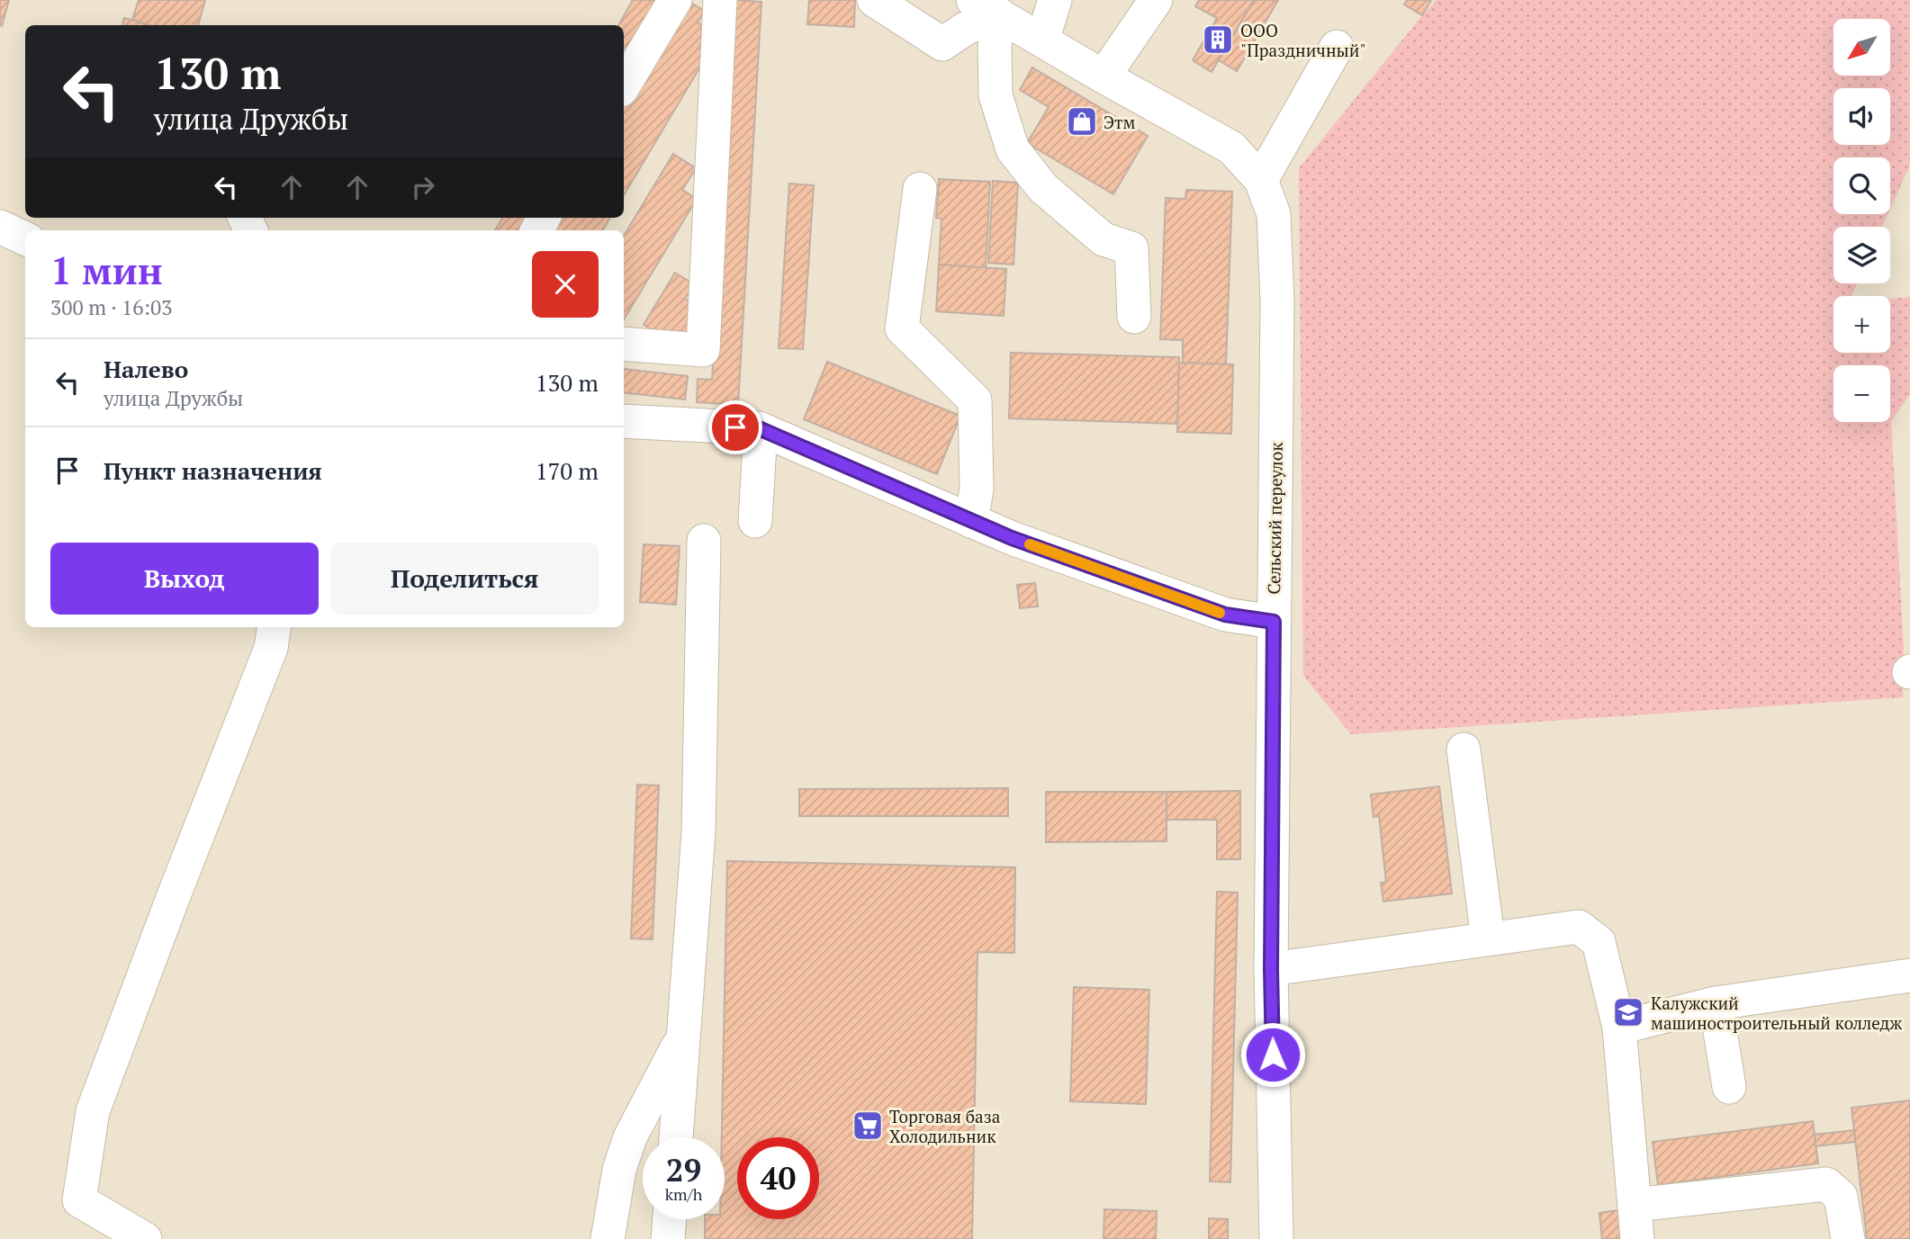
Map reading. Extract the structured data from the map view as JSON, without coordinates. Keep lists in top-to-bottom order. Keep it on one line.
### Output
{"streets":{"street":["Сельский переулок"]},"places":{"building":["ООО \"Праздничный\""],"shop":["Этм"],"school or university":["Калужский машиностроительный колледж"],"supermarket":["Торговая база Холодильник"]},"north":"bottom left","page":{"map_buttons":["+","−"],"turn":["130 m","улица Дружбы"],"heading":["1 мин","300 m · 16:03"],"list":[{"name":"Налево","note":"улица Дружбы","value":"130 m"},{"name":"Пункт назначения","value":"170 m"}],"buttons":["Выход","Поделиться"],"speed":"29 km/h","limit":"40"}}
